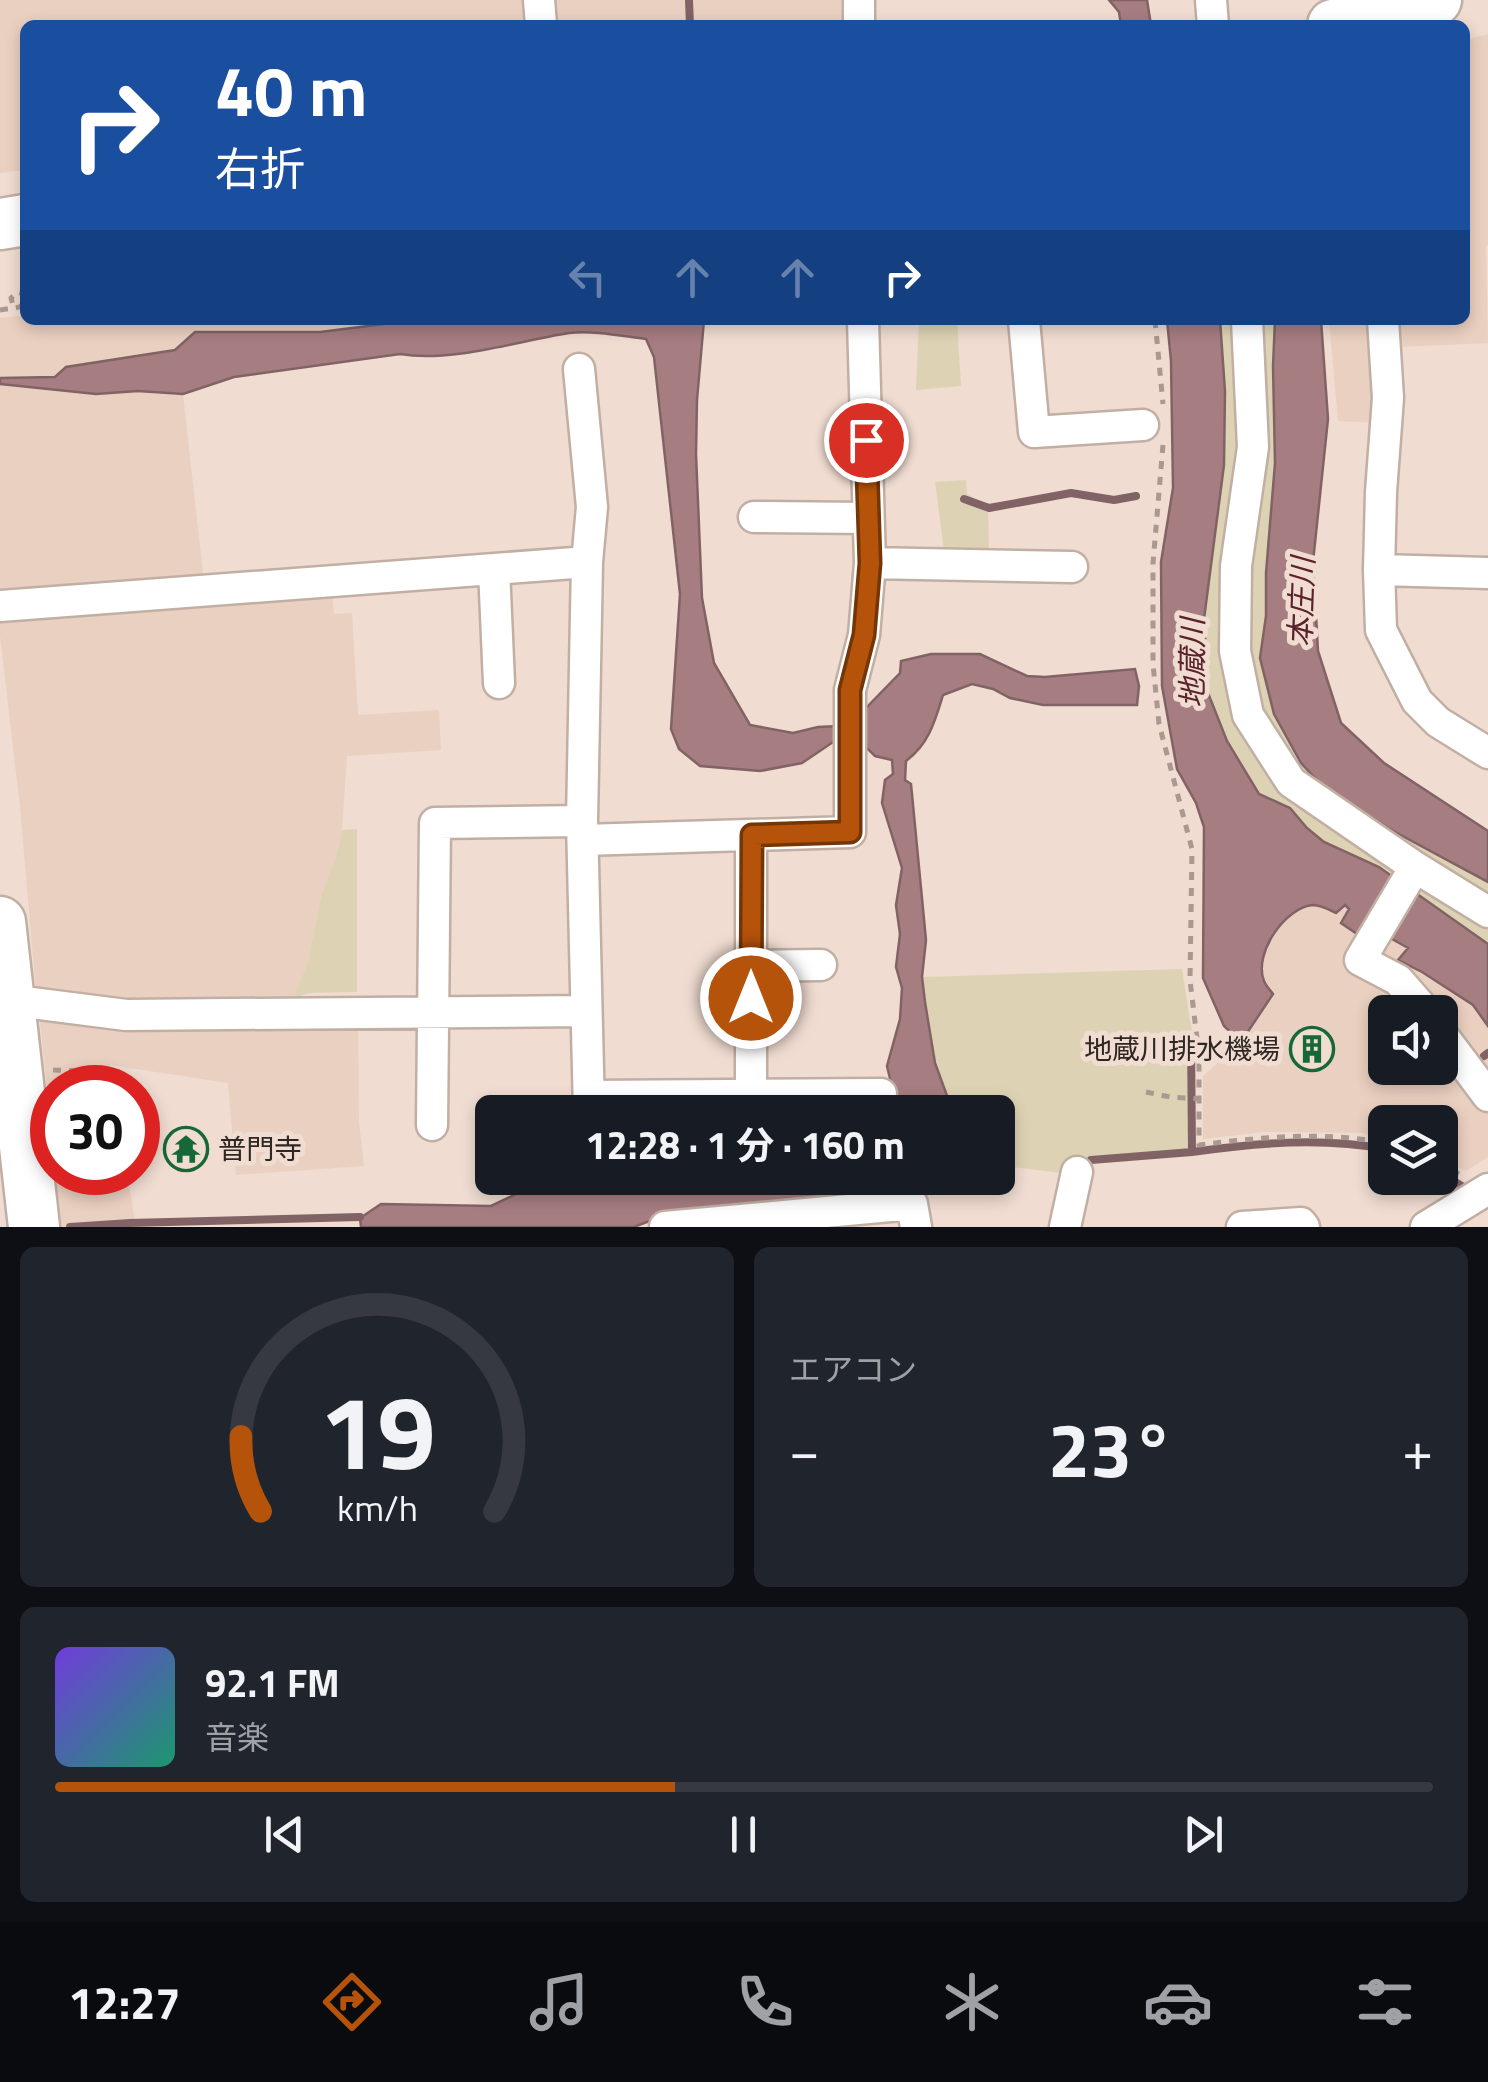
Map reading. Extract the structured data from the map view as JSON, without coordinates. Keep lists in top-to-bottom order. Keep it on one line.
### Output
{"water":["本庄川","地蔵川"],"places":{"building":["地蔵川排水機場"],"temple":["普門寺"]},"page":{"turn":["40 m","右折"],"limit":"30","trip":"12:28 · 1 分 · 160 m","tile":"エアコン","heat":["−","23°","+"],"song":["92.1 FM","音楽"],"tabs":"12:27","gauge":["19","km/h"]}}
